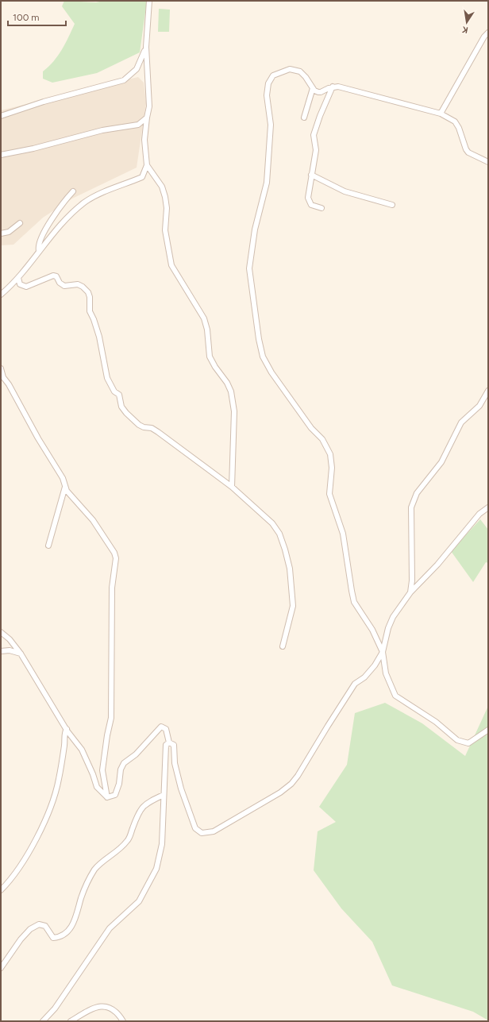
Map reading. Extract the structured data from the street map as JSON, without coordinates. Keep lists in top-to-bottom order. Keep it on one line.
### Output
{"scale_bar":"100 m","north":"bottom"}
